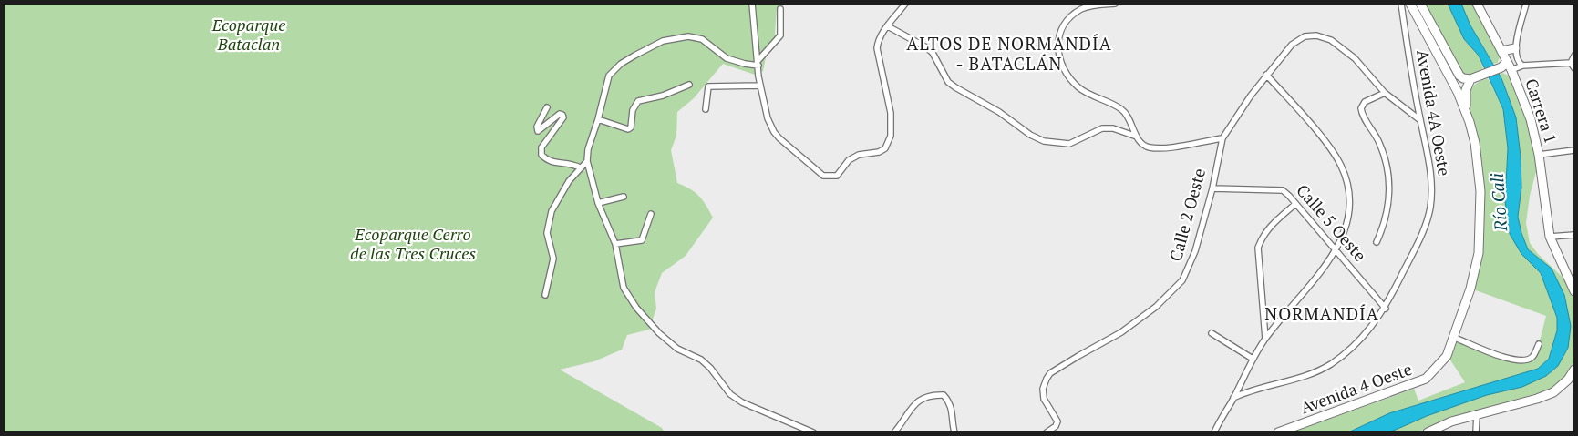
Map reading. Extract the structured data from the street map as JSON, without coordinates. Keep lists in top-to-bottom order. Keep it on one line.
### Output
{"streets":{"main road":["Carrera 1","Avenida 4 Oeste"],"street":["Avenida 4A Oeste","Calle 2 Oeste","Calle 5 Oeste"]},"crossings":[["Avenida 4A Oeste","Calle 2 Oeste"],["Avenida 4A Oeste","Calle 5 Oeste"],["Calle 2 Oeste","Calle 5 Oeste"]],"districts":["ALTOS DE NORMANDÍA - BATACLÁN","NORMANDÍA"],"water":["Río Cali"],"parks":["Ecoparque Bataclan","Ecoparque Cerro de las Tres Cruces"]}
